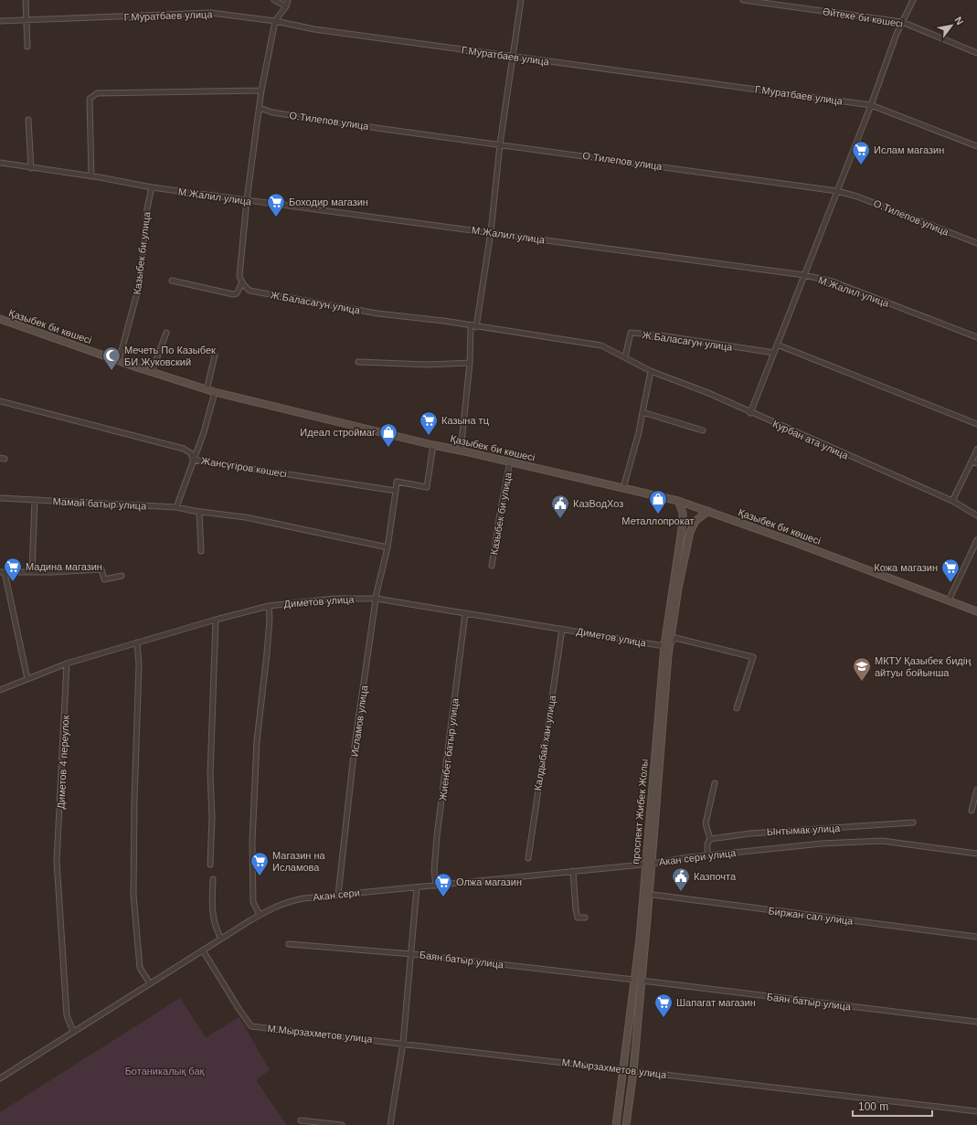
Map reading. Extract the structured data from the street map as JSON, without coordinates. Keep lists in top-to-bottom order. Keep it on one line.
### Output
{"streets":{"main road":["Қазыбек би көшесі","проспект Жибек Жолы"],"street":["Г.Муратбаев улица","Әйтеке би көшесі","О.Тилепов улица","М.Жалил улица","Казыбек би улица","Ж.Баласагун улица","Курбан ата улица","Жансүгіров көшесі","Мамай батыр улица","Диметов улица","Исламов улица","Калдыбай хан улица","Жиенбет батыр улица","Диметов 4 переулок","Ынтымак улица","Акан сери улица","Акан сери","Биржан сал улица","Баян батыр улица","М.Мырзахметов улица"]},"crossings":[["М.Жалил улица","Казыбек би улица"],["Казыбек би улица","Қазыбек би көшесі"],["Ж.Баласагун улица","Курбан ата улица"],["Қазыбек би көшесі","проспект Жибек Жолы"],["Жансүгіров көшесі","Исламов улица"],["Мамай батыр улица","Исламов улица"],["Диметов улица","Исламов улица"],["Диметов улица","Калдыбай хан улица"],["Диметов улица","Жиенбет батыр улица"],["Диметов улица","Диметов 4 переулок"],["Диметов улица","проспект Жибек Жолы"],["Исламов улица","Акан сери"],["Жиенбет батыр улица","Акан сери улица"],["Диметов 4 переулок","Акан сери"],["проспект Жибек Жолы","Акан сери улица"],["проспект Жибек Жолы","Биржан сал улица"],["проспект Жибек Жолы","Баян батыр улица"],["проспект Жибек Жолы","М.Мырзахметов улица"],["Акан сери улица","Акан сери"],["Акан сери","М.Мырзахметов улица"]],"parks":["Ботаникалық бақ"],"places":{"supermarket":["Ислам магазин","Боходир магазин","Казына тц","Мадина магазин","Кожа магазин","Магазин на Исламова","Олжа магазин","Шапагат магазин"],"mosque":["Мечеть По Казыбек БИ Жуковский"],"shop":["Идеал строймаг","Металлопрокат"],"public building":["КазВодХоз","Казпочта"],"school or university":["МКТУ Қазыбек бидің айтуы бойынша"]},"scale_bar":"100 m","north":"top right"}
